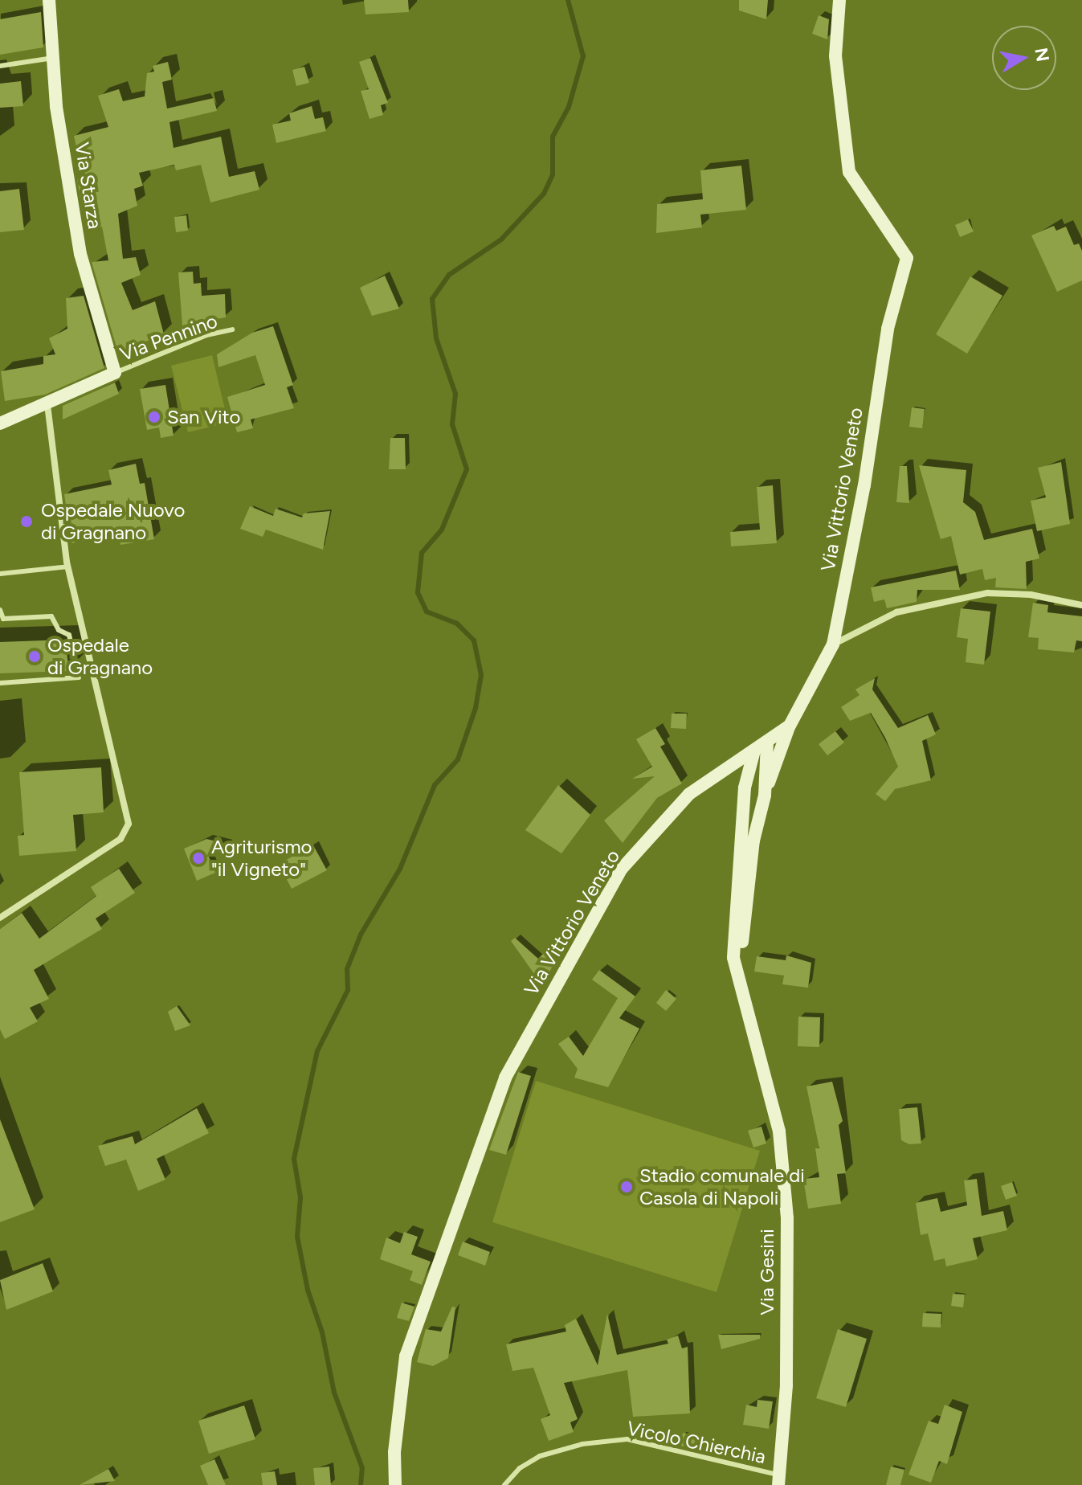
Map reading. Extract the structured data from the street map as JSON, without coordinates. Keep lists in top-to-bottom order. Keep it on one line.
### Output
{"streets":{"street":["Via Starza","Via Vittorio Veneto","Via Gesini"],"lane":["Via Pennino","Vicolo Chierchia"]},"crossings":[["Via Starza","Via Pennino"],["Via Vittorio Veneto","Via Gesini"],["Via Gesini","Vicolo Chierchia"]],"places":["San Vito","Ospedale Nuovo di Gragnano","Ospedale di Gragnano","Agriturismo \"il Vigneto\"","Stadio comunale di Casola di Napoli"],"north":"right"}
